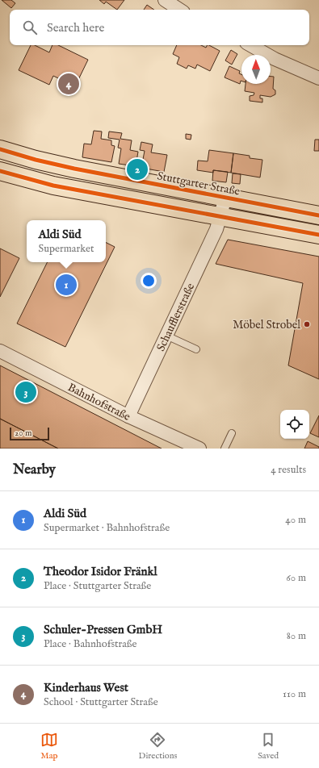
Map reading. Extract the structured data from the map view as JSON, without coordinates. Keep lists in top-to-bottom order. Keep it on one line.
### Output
{"streets":{"main road":["Stuttgarter Straße"],"street":["Schaufflerstraße","Bahnhofstraße"]},"crossings":[["Stuttgarter Straße","Schaufflerstraße"],["Schaufflerstraße","Bahnhofstraße"]],"places":["Möbel Strobel"],"scale_bar":"20 m","north":"top","page":{"search":"Search here","pins":["4","2","1","3"],"popup":["Aldi Süd","Supermarket"],"scale":"20 m","heading":["Nearby","4 results"],"list":[{"mark":"1","name":"Aldi Süd","note":"Supermarket · Bahnhofstraße","value":"40 m"},{"mark":"2","name":"Theodor Isidor Fränkl","note":"Place · Stuttgarter Straße","value":"60 m"},{"mark":"3","name":"Schuler-Pressen GmbH","note":"Place · Bahnhofstraße","value":"80 m"},{"mark":"4","name":"Kinderhaus West","note":"School · Stuttgarter Straße","value":"110 m"}],"nav":["Map","Directions","Saved"]}}
